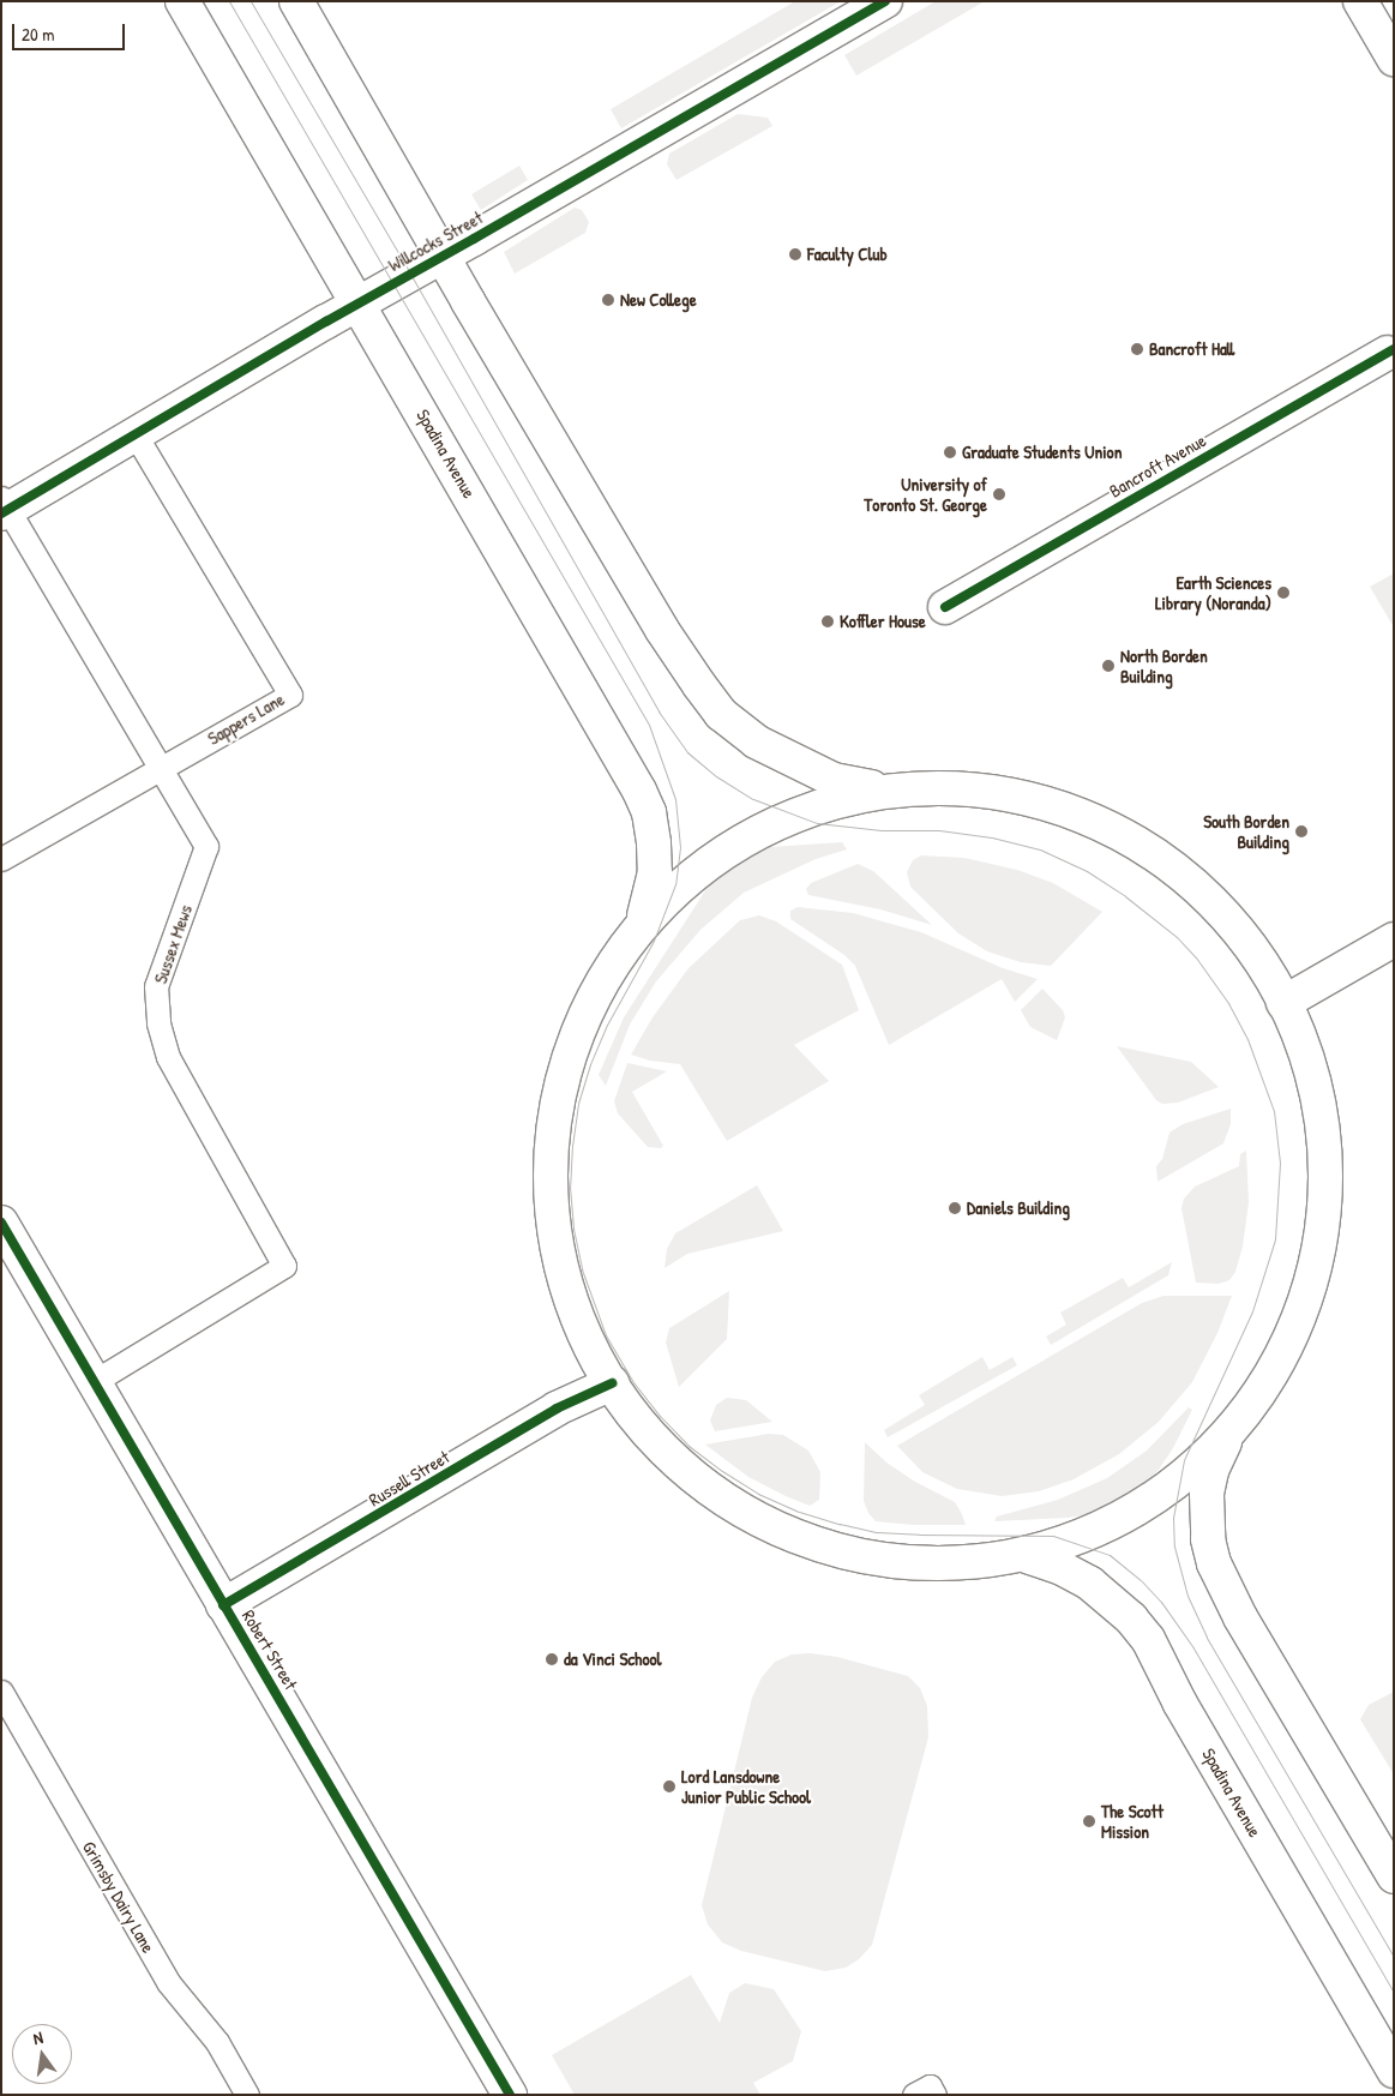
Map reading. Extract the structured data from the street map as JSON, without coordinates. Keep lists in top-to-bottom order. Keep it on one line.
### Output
{"streets":{"main road":["Willcocks Street","Spadina Avenue","Bancroft Avenue","Russell Street","Robert Street"],"lane":["Sappers Lane","Sussex Mews","Grimsby Dairy Lane"]},"crossings":[["Willcocks Street","Spadina Avenue"],["Willcocks Street","Sappers Lane"],["Willcocks Street","Sussex Mews"],["Sappers Lane","Sussex Mews"],["Sussex Mews","Robert Street"],["Russell Street","Robert Street"]],"places":["Faculty Club","New College","Bancroft Hall","Graduate Students Union","University of Toronto St. George","Earth Sciences Library (Noranda)","Koffler House","North Borden Building","South Borden Building","Daniels Building","da Vinci School","Lord Lansdowne Junior Public School","The Scott Mission"],"scale_bar":"20 m","north":"top"}
